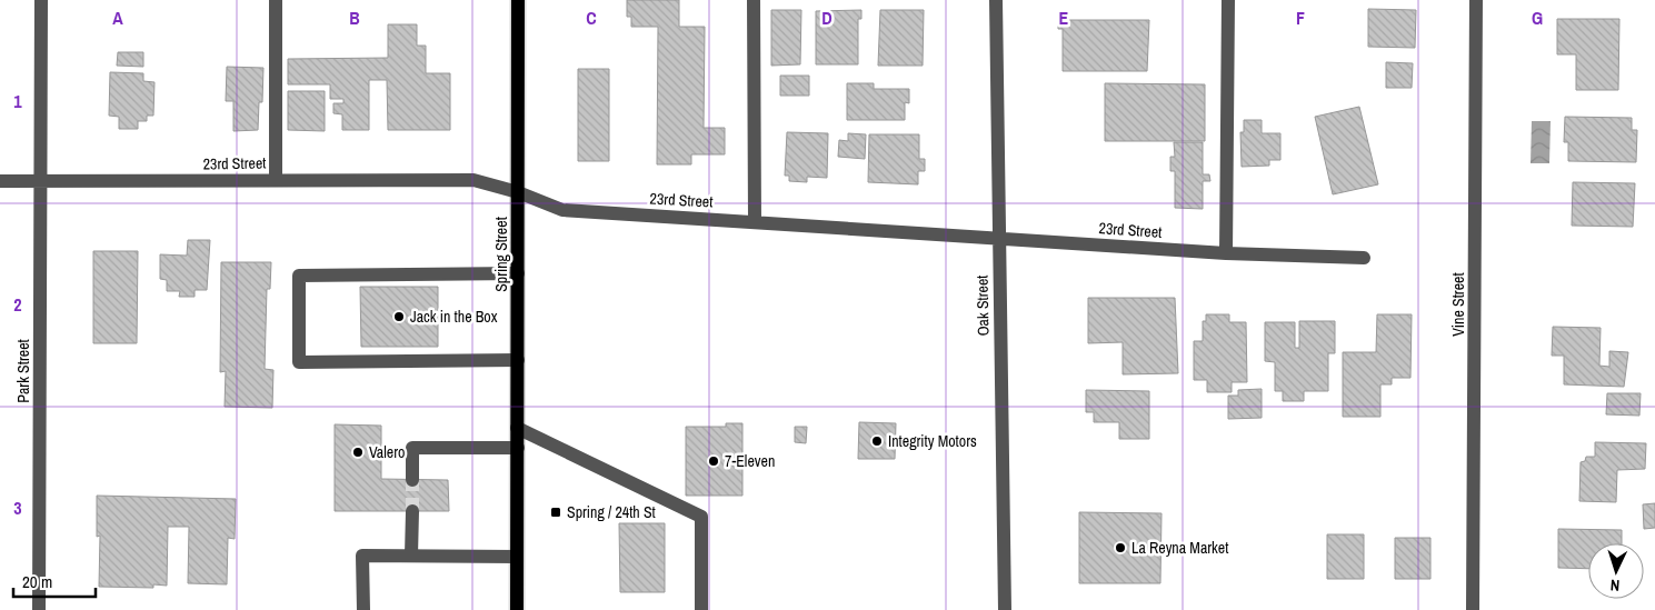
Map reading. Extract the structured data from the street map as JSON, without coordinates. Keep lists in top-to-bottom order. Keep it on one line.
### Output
{"streets":{"main road":["Spring Street"],"street":["23rd Street","Vine Street","Oak Street","Park Street"]},"crossings":[["23rd Street","Spring Street"],["23rd Street","Oak Street"],["23rd Street","Park Street"]],"places":{"other":["Jack in the Box","Integrity Motors","Valero","7-Eleven","La Reyna Market"],"transit":["Spring / 24th St"]},"scale_bar":"20 m","north":"bottom","grid":{"columns":["A","B","C","D","E","F","G"],"rows":["1","2","3"]}}
